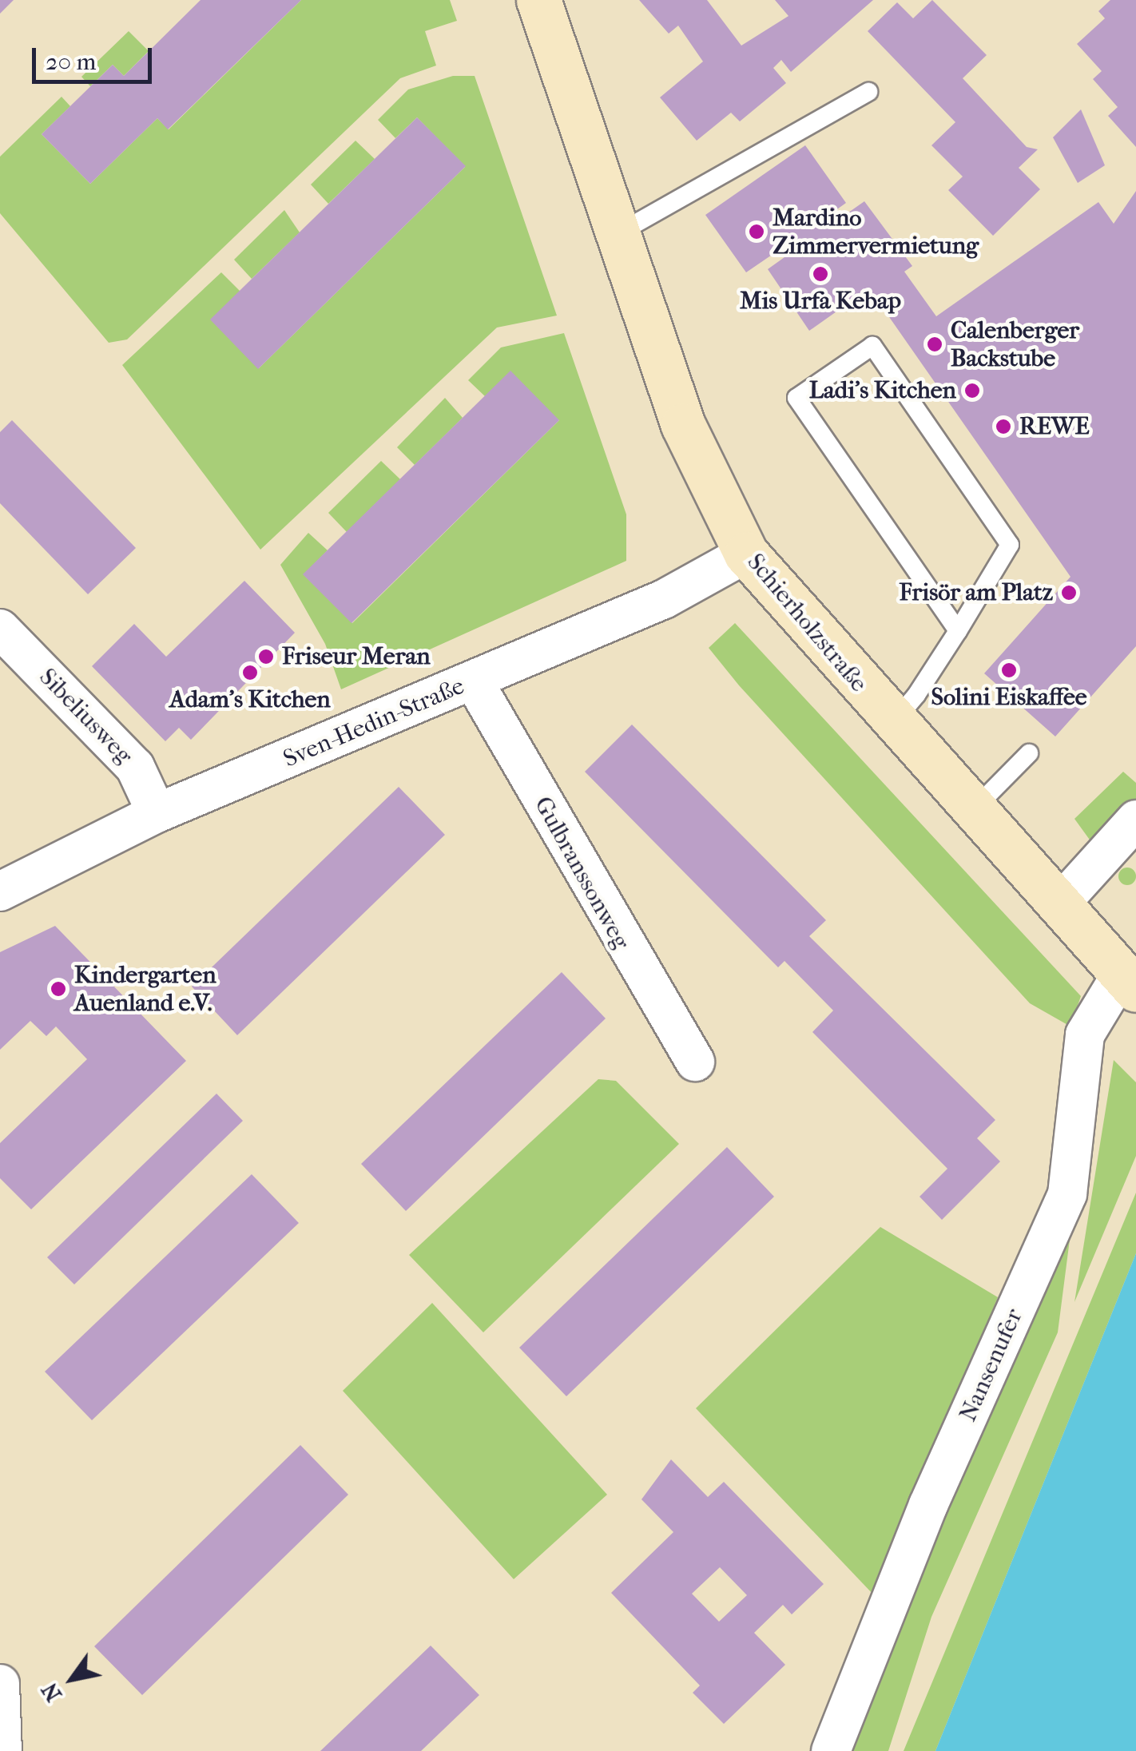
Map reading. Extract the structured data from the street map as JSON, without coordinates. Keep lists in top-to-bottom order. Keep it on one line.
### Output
{"streets":{"street":["Schierholzstraße","Sibeliusweg","Sven-Hedin-Straße","Gulbranssonweg","Nansenufer"]},"crossings":[["Schierholzstraße","Sven-Hedin-Straße"],["Schierholzstraße","Nansenufer"],["Sibeliusweg","Sven-Hedin-Straße"],["Sven-Hedin-Straße","Gulbranssonweg"]],"places":["Mardino Zimmervermietung","Mis Urfa Kebap","Calenberger Backstube","Ladi's Kitchen","REWE","Frisör am Platz","Friseur Meran","Solini Eiskaffee","Adam's Kitchen","Kindergarten Auenland e.V."],"scale_bar":"20 m","north":"bottom left"}
